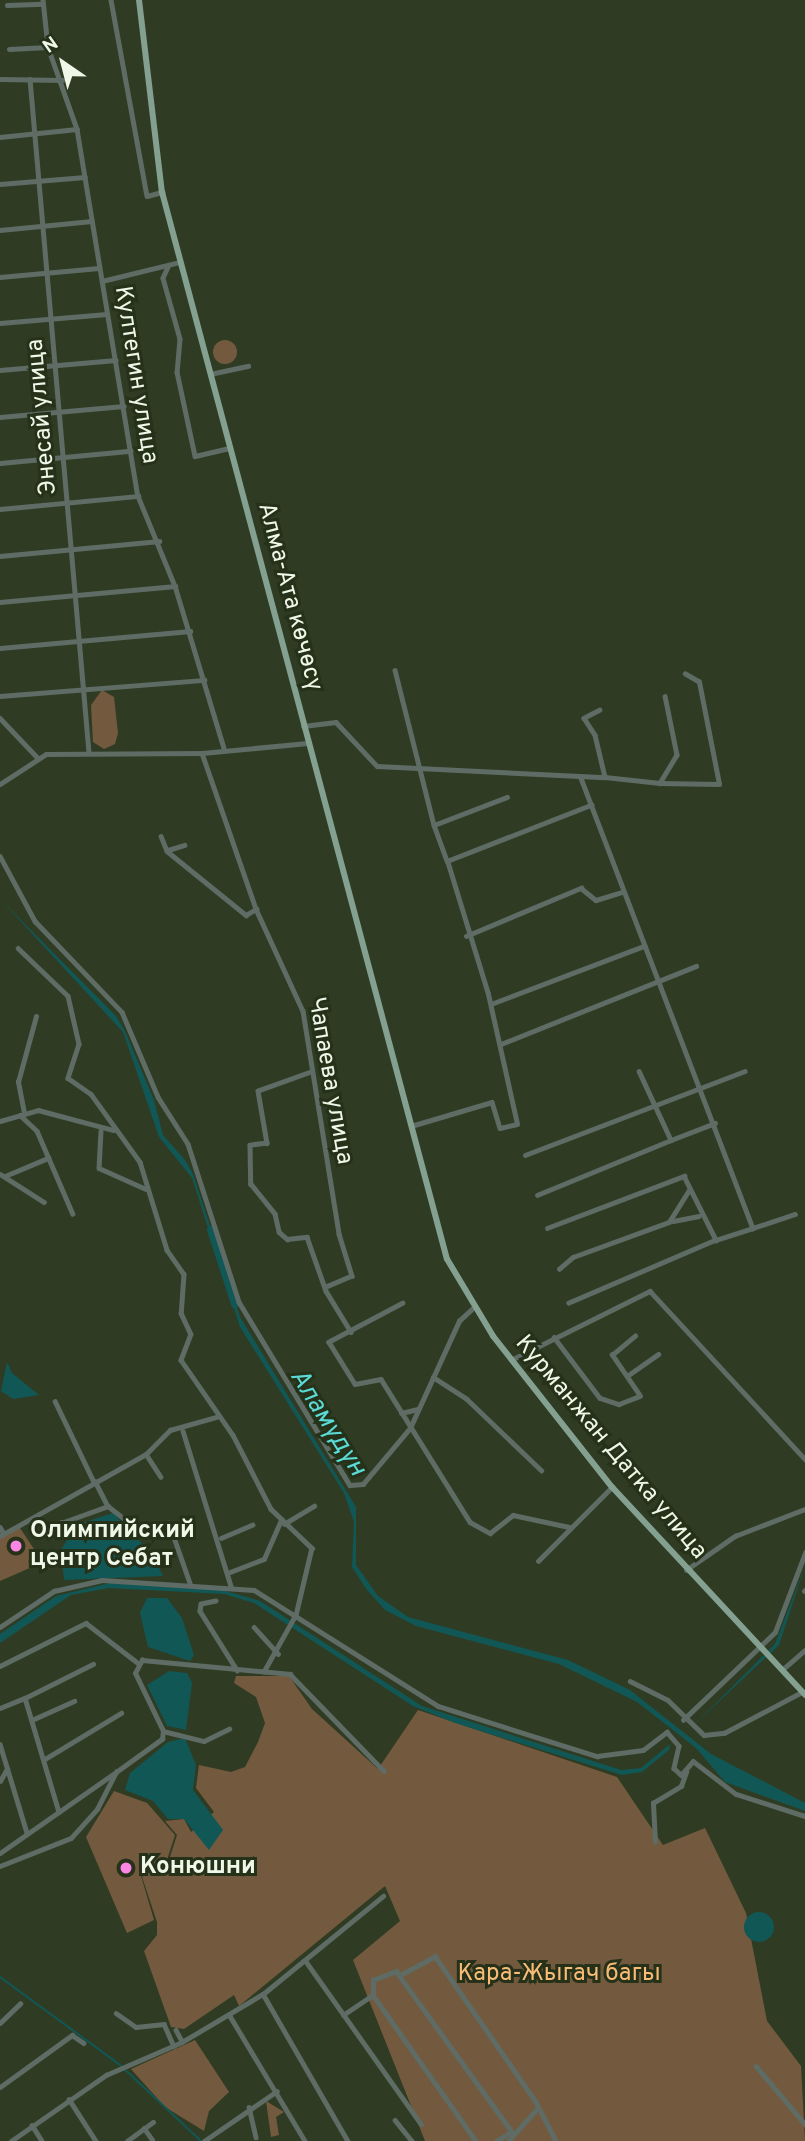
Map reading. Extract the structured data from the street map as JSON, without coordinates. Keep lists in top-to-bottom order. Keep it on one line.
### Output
{"streets":{"main road":["Алма-Ата көчөсү","Курманжан Датка улица"],"street":["Култегин улица","Энесай улица","Чапаева улица"]},"crossings":[["Алма-Ата көчөсү","Курманжан Датка улица"]],"water":["Аламүдүн"],"parks":["Кара-Жыгач багы"],"places":["Олимпийский центр Себат","Конюшни"],"north":"top left"}
